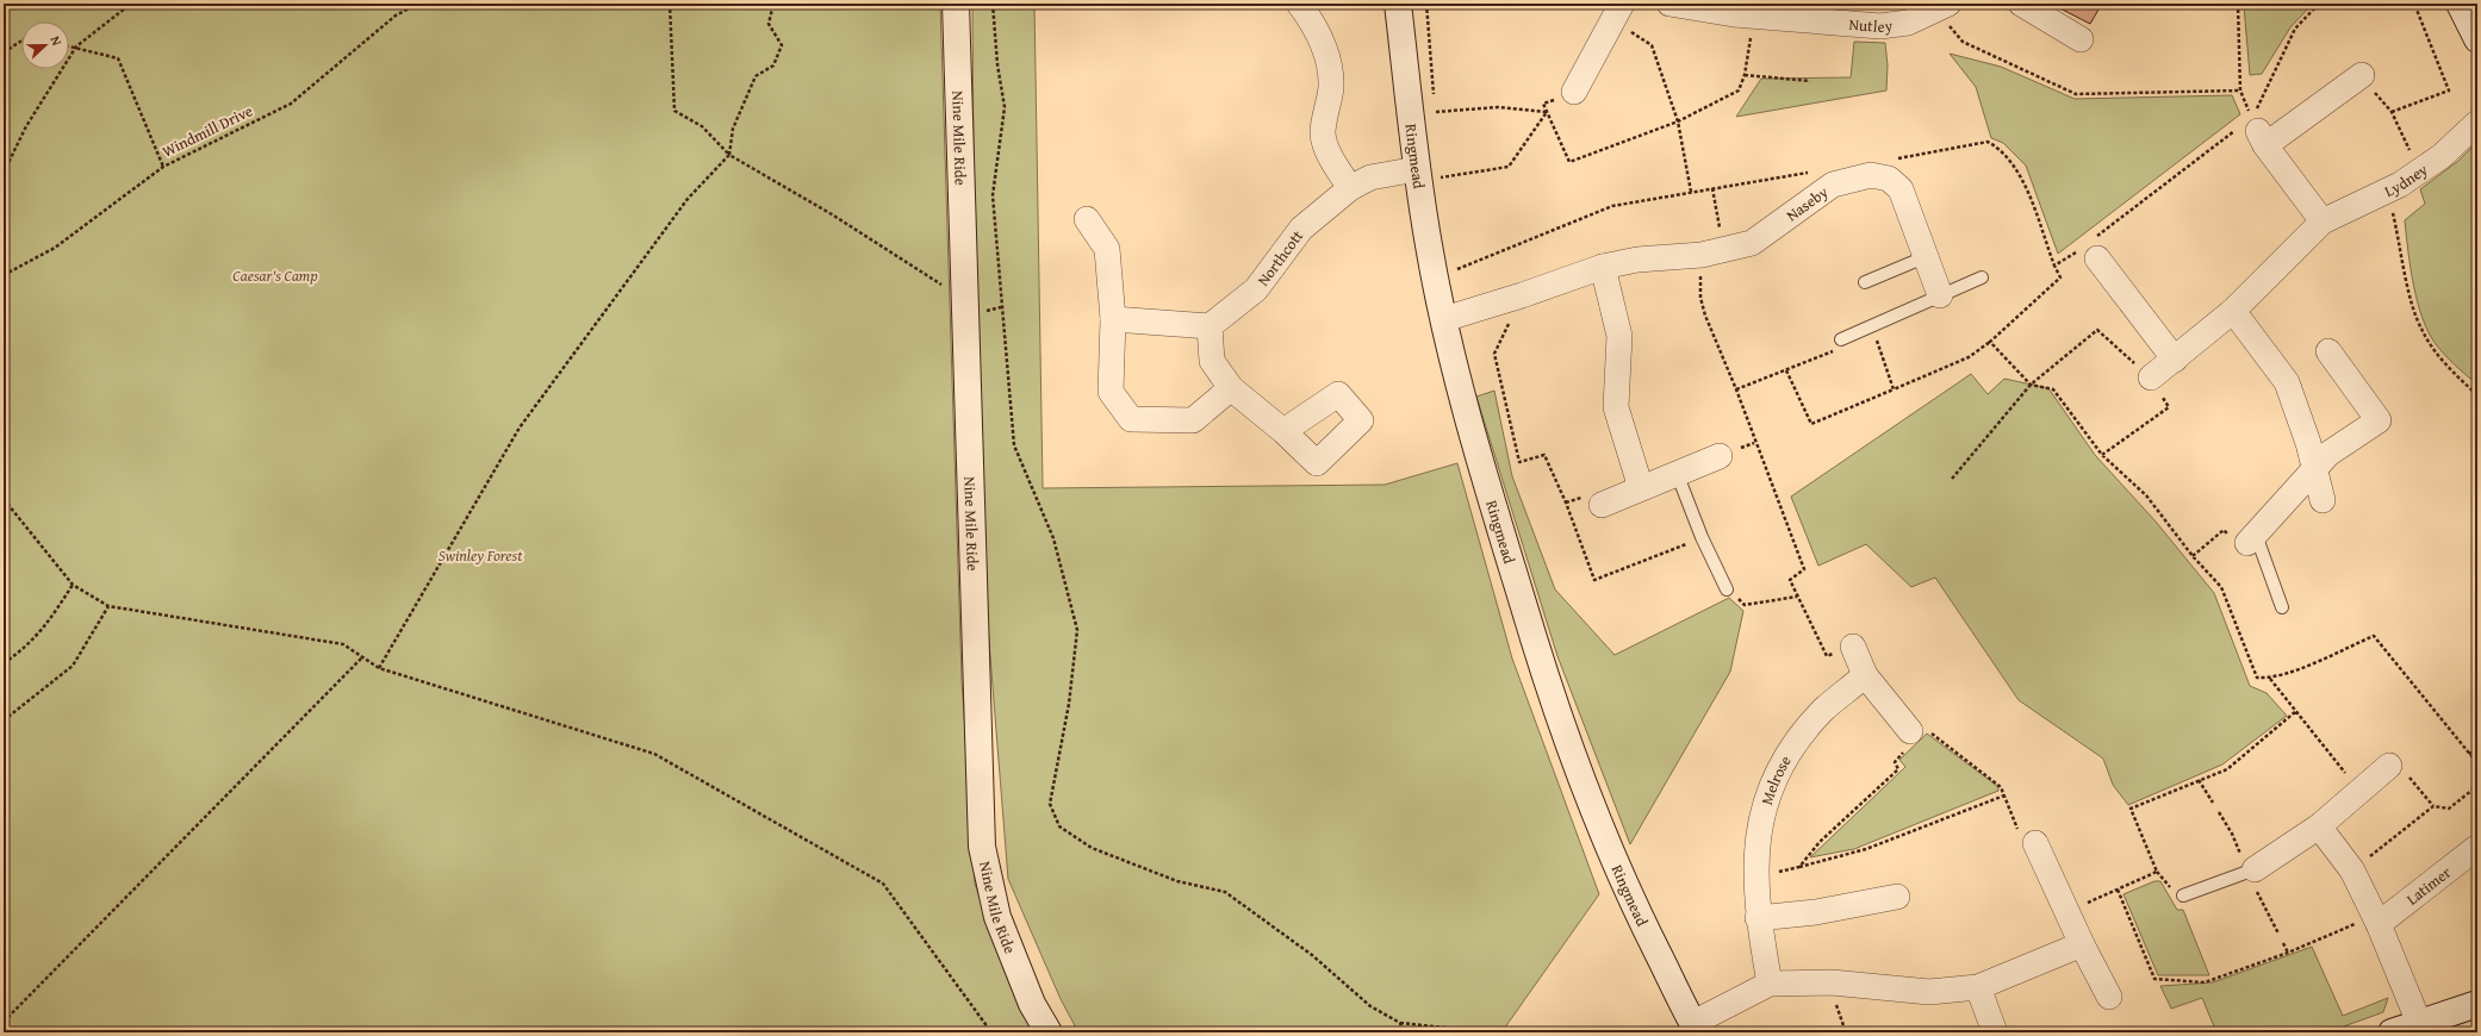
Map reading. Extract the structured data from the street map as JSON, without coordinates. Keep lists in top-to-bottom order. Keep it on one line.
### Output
{"streets":{"street":["Nutley","Nine Mile Ride","Ringmead","Lydney","Naseby","Northcott","Melrose","Latimer"],"path":["Windmill Drive"]},"crossings":[["Ringmead","Naseby"],["Ringmead","Northcott"]],"parks":["Caesar's Camp","Swinley Forest"],"north":"right"}
